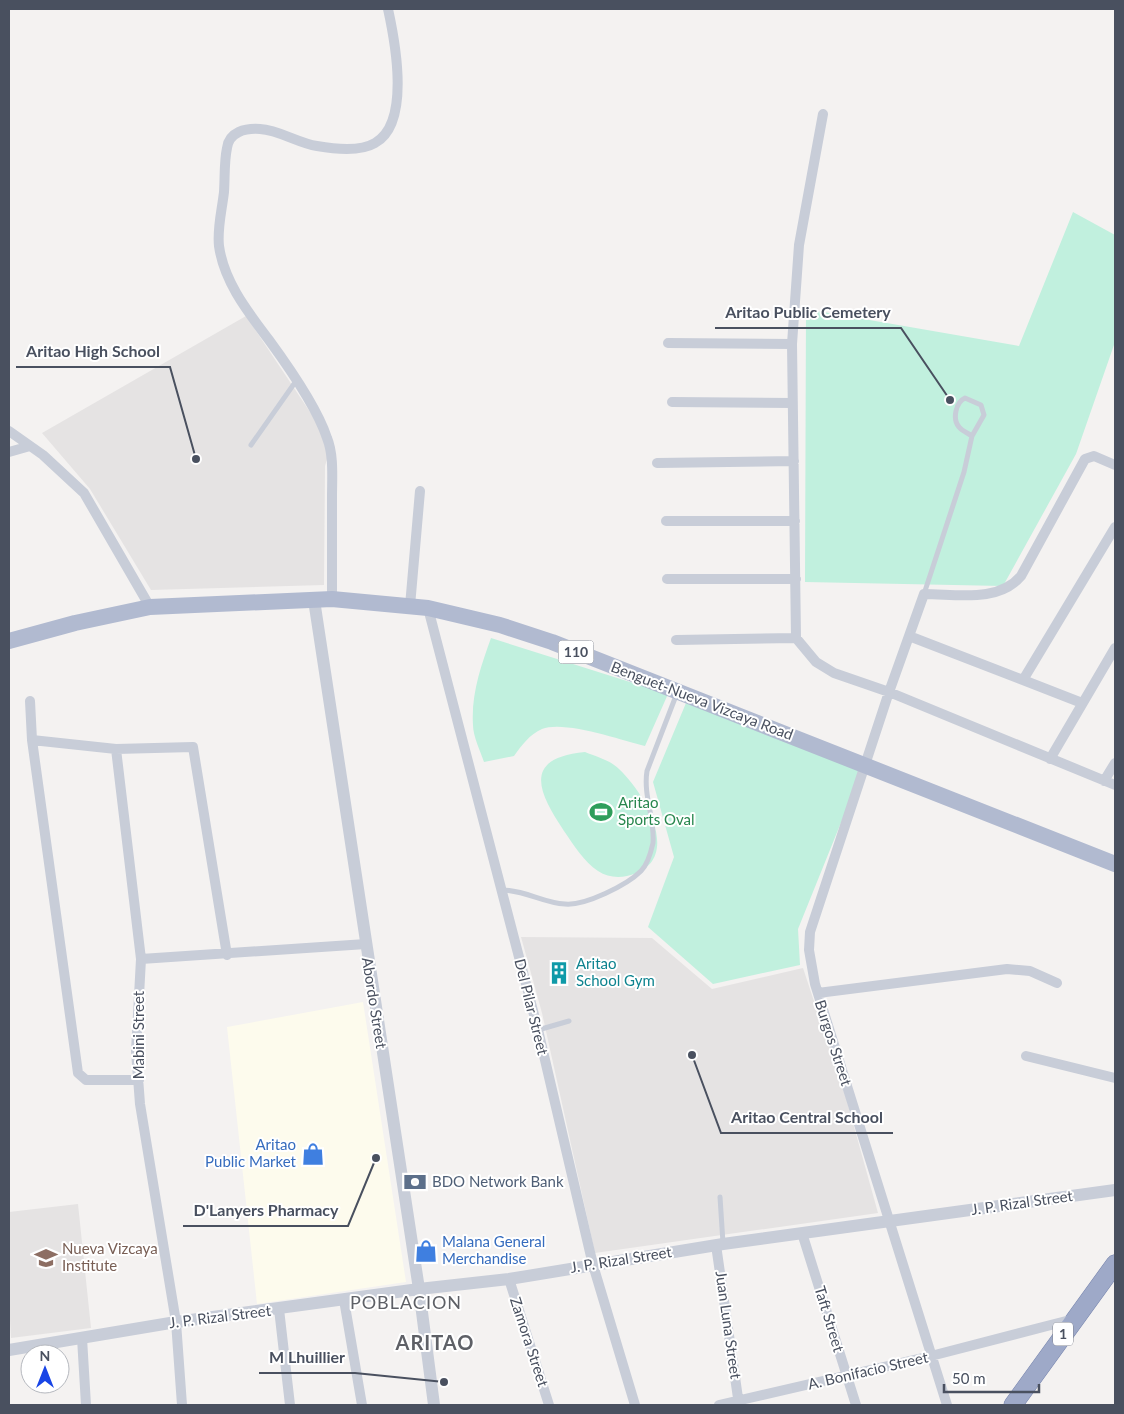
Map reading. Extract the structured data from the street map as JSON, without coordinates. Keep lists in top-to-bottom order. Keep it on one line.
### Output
{"streets":{"highway":["1"],"main road":["110","Benguet-Nueva Vizcaya Road"],"street":["Abordo Street","Del Pilar Street","Mabini Street","Burgos Street","J. P. Rizal Street","Taft Street","Juan Luna Street","Zamora Street","A. Bonifacio Street"]},"crossings":[["Benguet-Nueva Vizcaya Road","Abordo Street"],["Benguet-Nueva Vizcaya Road","Del Pilar Street"],["Benguet-Nueva Vizcaya Road","Burgos Street"],["Abordo Street","J. P. Rizal Street"],["Del Pilar Street","J. P. Rizal Street"],["Mabini Street","J. P. Rizal Street"],["Burgos Street","J. P. Rizal Street"],["Burgos Street","A. Bonifacio Street"],["J. P. Rizal Street","Taft Street"],["J. P. Rizal Street","Juan Luna Street"],["J. P. Rizal Street","Zamora Street"],["Taft Street","A. Bonifacio Street"],["Juan Luna Street","A. Bonifacio Street"],["1","A. Bonifacio Street"]],"districts":["POBLACION","ARITAO"],"places":{"other":["Aritao Public Cemetery","Aritao High School","Aritao Central School","D'Lanyers Pharmacy","M Lhuillier"],"sports":["Aritao Sports Oval"],"building":["Aritao School Gym"],"shop":["Aritao Public Market","Malana General Merchandise"],"bank":["BDO Network Bank"],"school or university":["Nueva Vizcaya Institute"]},"scale_bar":"50 m","north":"top"}
